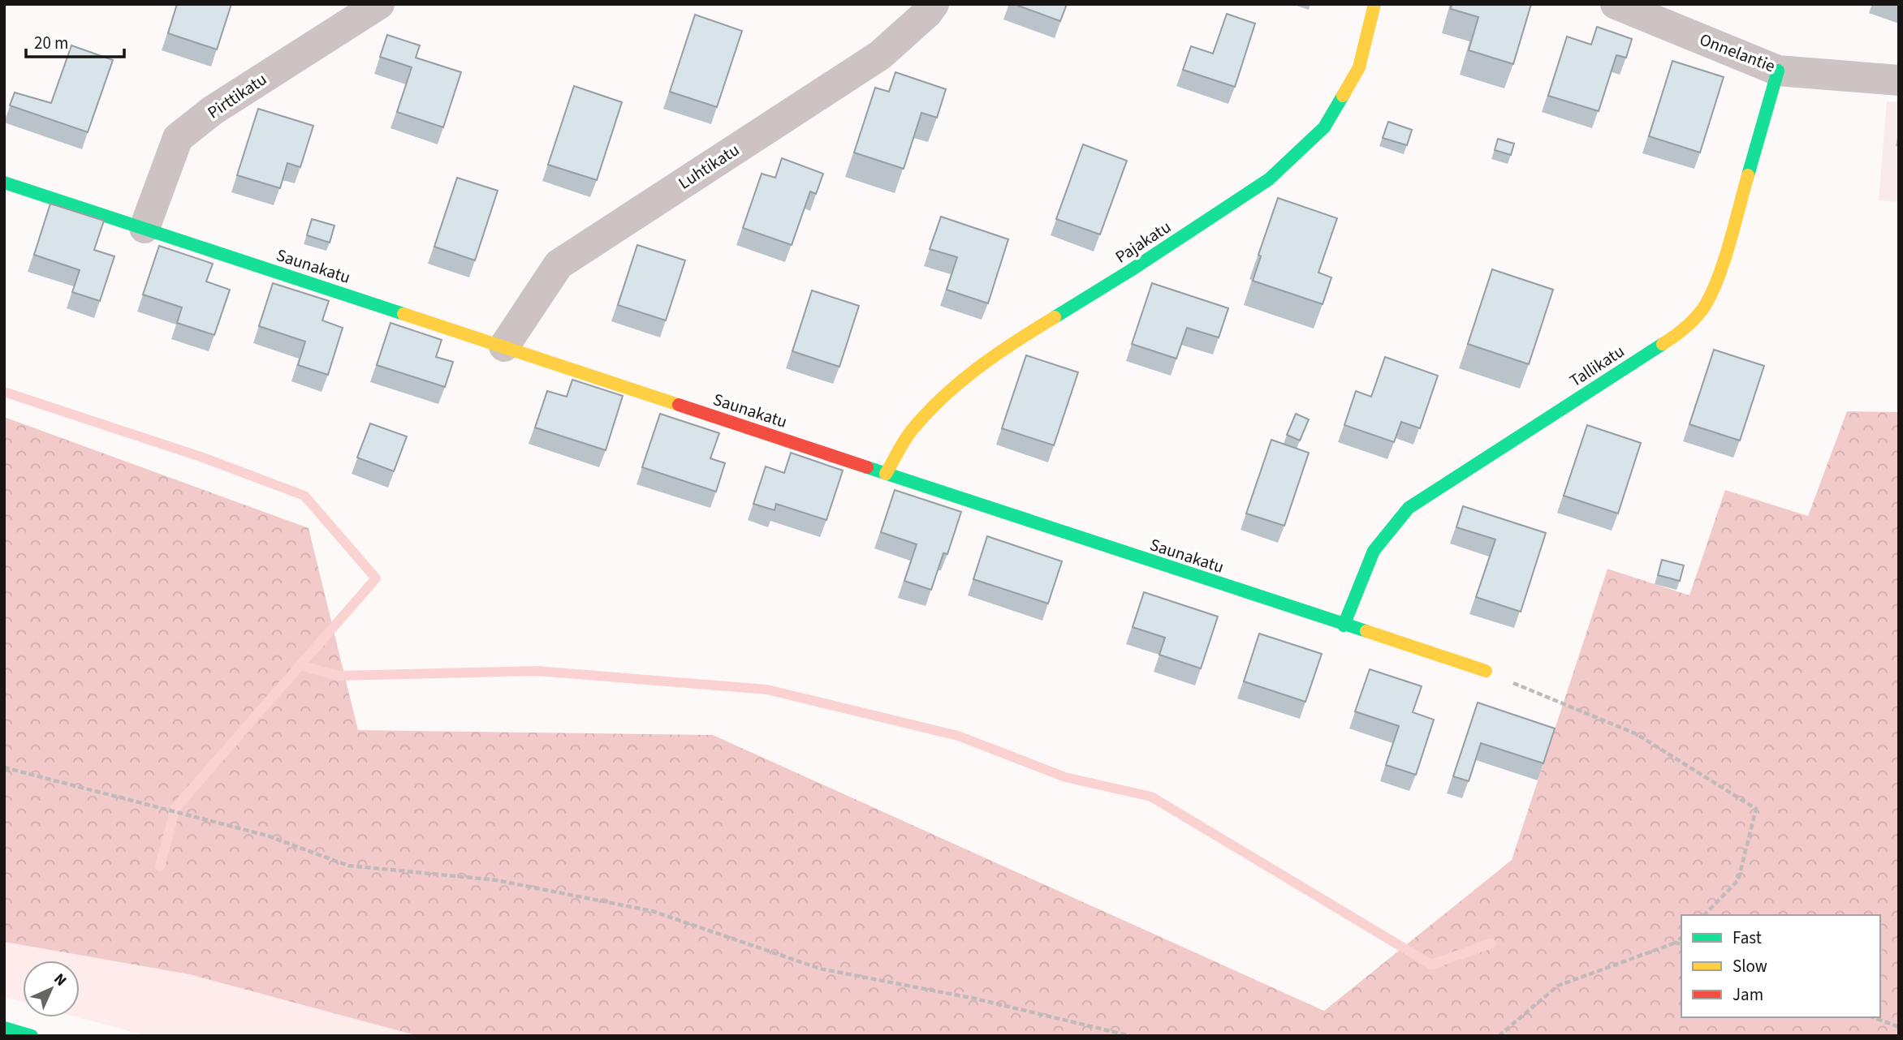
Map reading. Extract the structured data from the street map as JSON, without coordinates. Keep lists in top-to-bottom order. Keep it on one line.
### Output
{"streets":{"main road":["Pajakatu","Saunakatu","Tallikatu"],"street":["Onnelantie","Pirttikatu","Luhtikatu"]},"crossings":[["Onnelantie","Tallikatu"],["Pirttikatu","Saunakatu"],["Luhtikatu","Saunakatu"],["Pajakatu","Saunakatu"],["Saunakatu","Tallikatu"]],"legend":["Fast","Slow","Jam"],"scale_bar":"20 m","north":"top right"}
